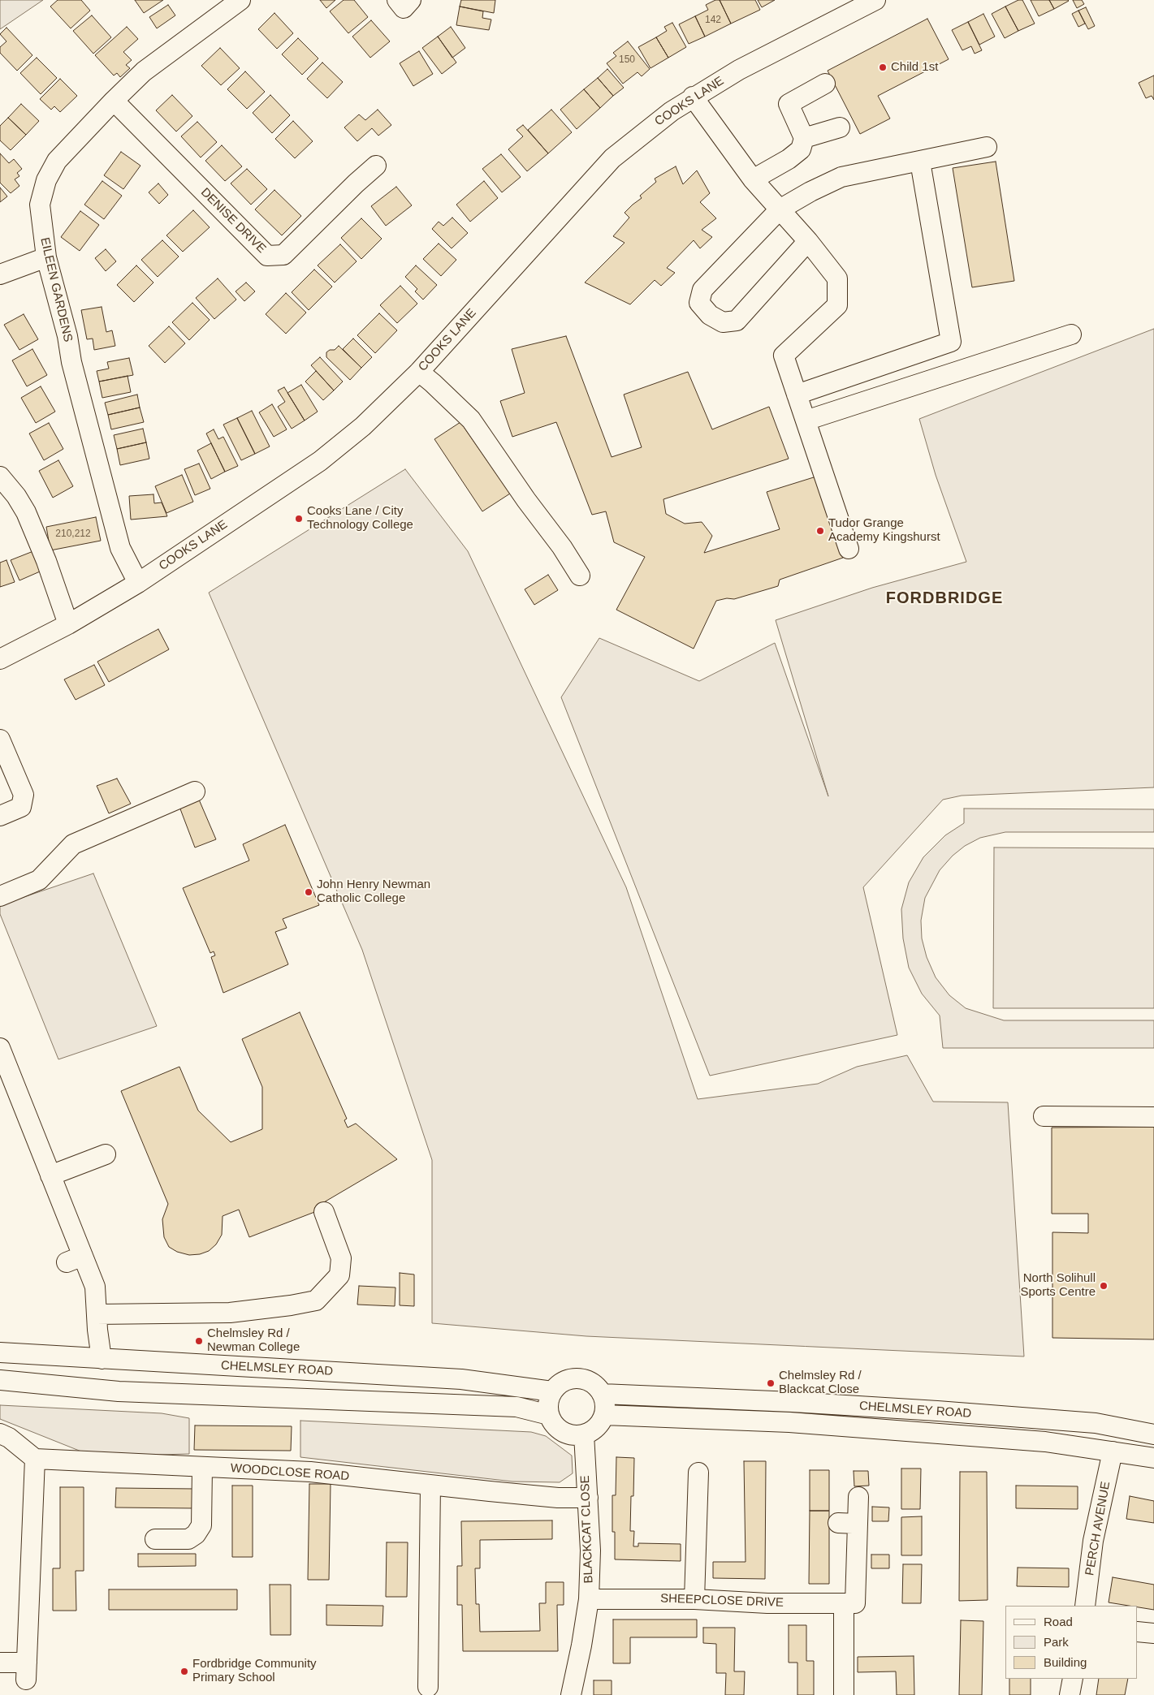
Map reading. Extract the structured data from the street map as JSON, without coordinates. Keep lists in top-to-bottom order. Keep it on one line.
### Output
{"streets":{"street":["COOKS LANE","DENISE DRIVE","EILEEN GARDENS","CHELMSLEY ROAD","WOODCLOSE ROAD","PERCH AVENUE","BLACKCAT CLOSE","SHEEPCLOSE DRIVE"]},"crossings":[["COOKS LANE","EILEEN GARDENS"],["DENISE DRIVE","EILEEN GARDENS"],["CHELMSLEY ROAD","PERCH AVENUE"],["CHELMSLEY ROAD","BLACKCAT CLOSE"],["WOODCLOSE ROAD","BLACKCAT CLOSE"],["BLACKCAT CLOSE","SHEEPCLOSE DRIVE"]],"districts":["FORDBRIDGE"],"places":["Child 1st","Cooks Lane / City Technology College","Tudor Grange Academy Kingshurst","John Henry Newman Catholic College","North Solihull Sports Centre","Chelmsley Rd / Newman College","Chelmsley Rd / Blackcat Close","Fordbridge Community Primary School"],"house_numbers":["142","150","210,212"],"legend":["Road","Park","Building"]}
